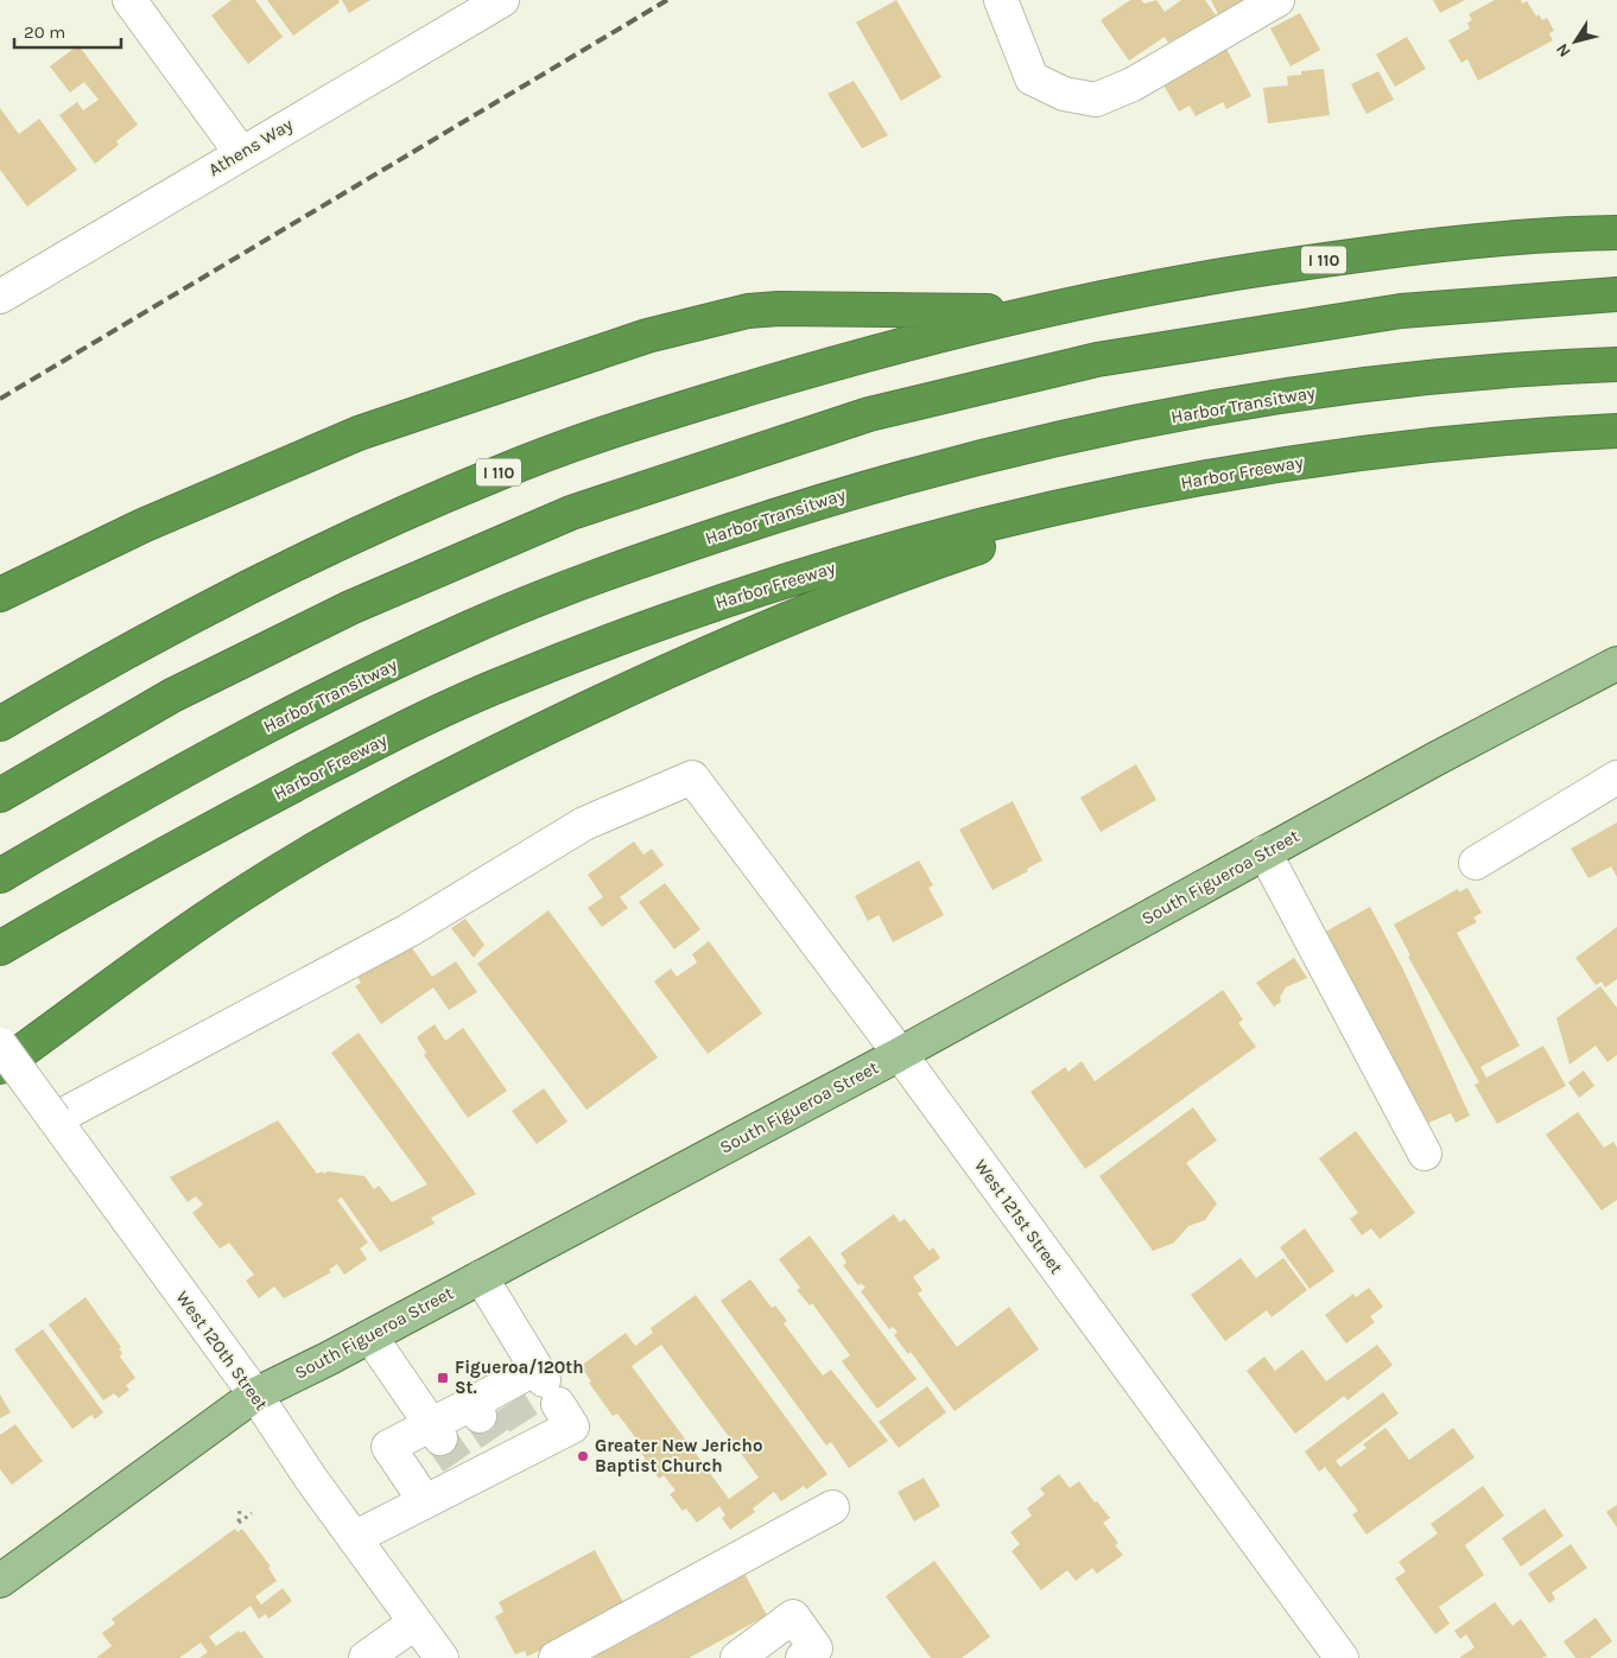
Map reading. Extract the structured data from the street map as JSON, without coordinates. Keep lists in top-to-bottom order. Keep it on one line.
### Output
{"streets":{"highway":["I 110","Harbor Transitway","Harbor Freeway"],"main road":["South Figueroa Street"],"street":["Athens Way","West 121st Street","West 120th Street"]},"crossings":[["South Figueroa Street","West 121st Street"],["South Figueroa Street","West 120th Street"],["West 121st Street","West 120th Street"]],"places":{"transit":["Figueroa/120th St."],"other":["Greater New Jericho Baptist Church"]},"scale_bar":"20 m","north":"bottom left"}
